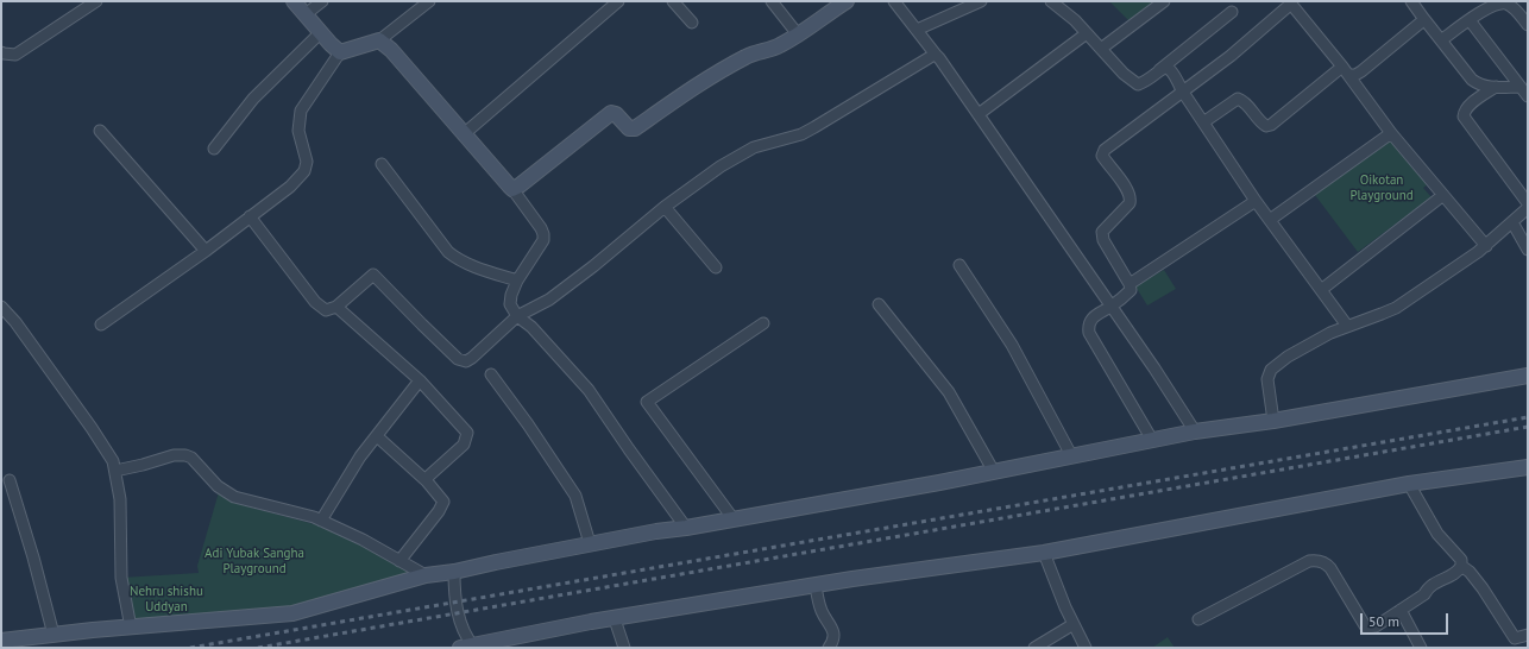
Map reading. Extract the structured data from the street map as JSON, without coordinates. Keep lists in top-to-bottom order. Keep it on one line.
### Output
{"parks":["Oikotan Playground","Adi Yubak Sangha Playground","Nehru shishu Uddyan"],"scale_bar":"50 m"}
